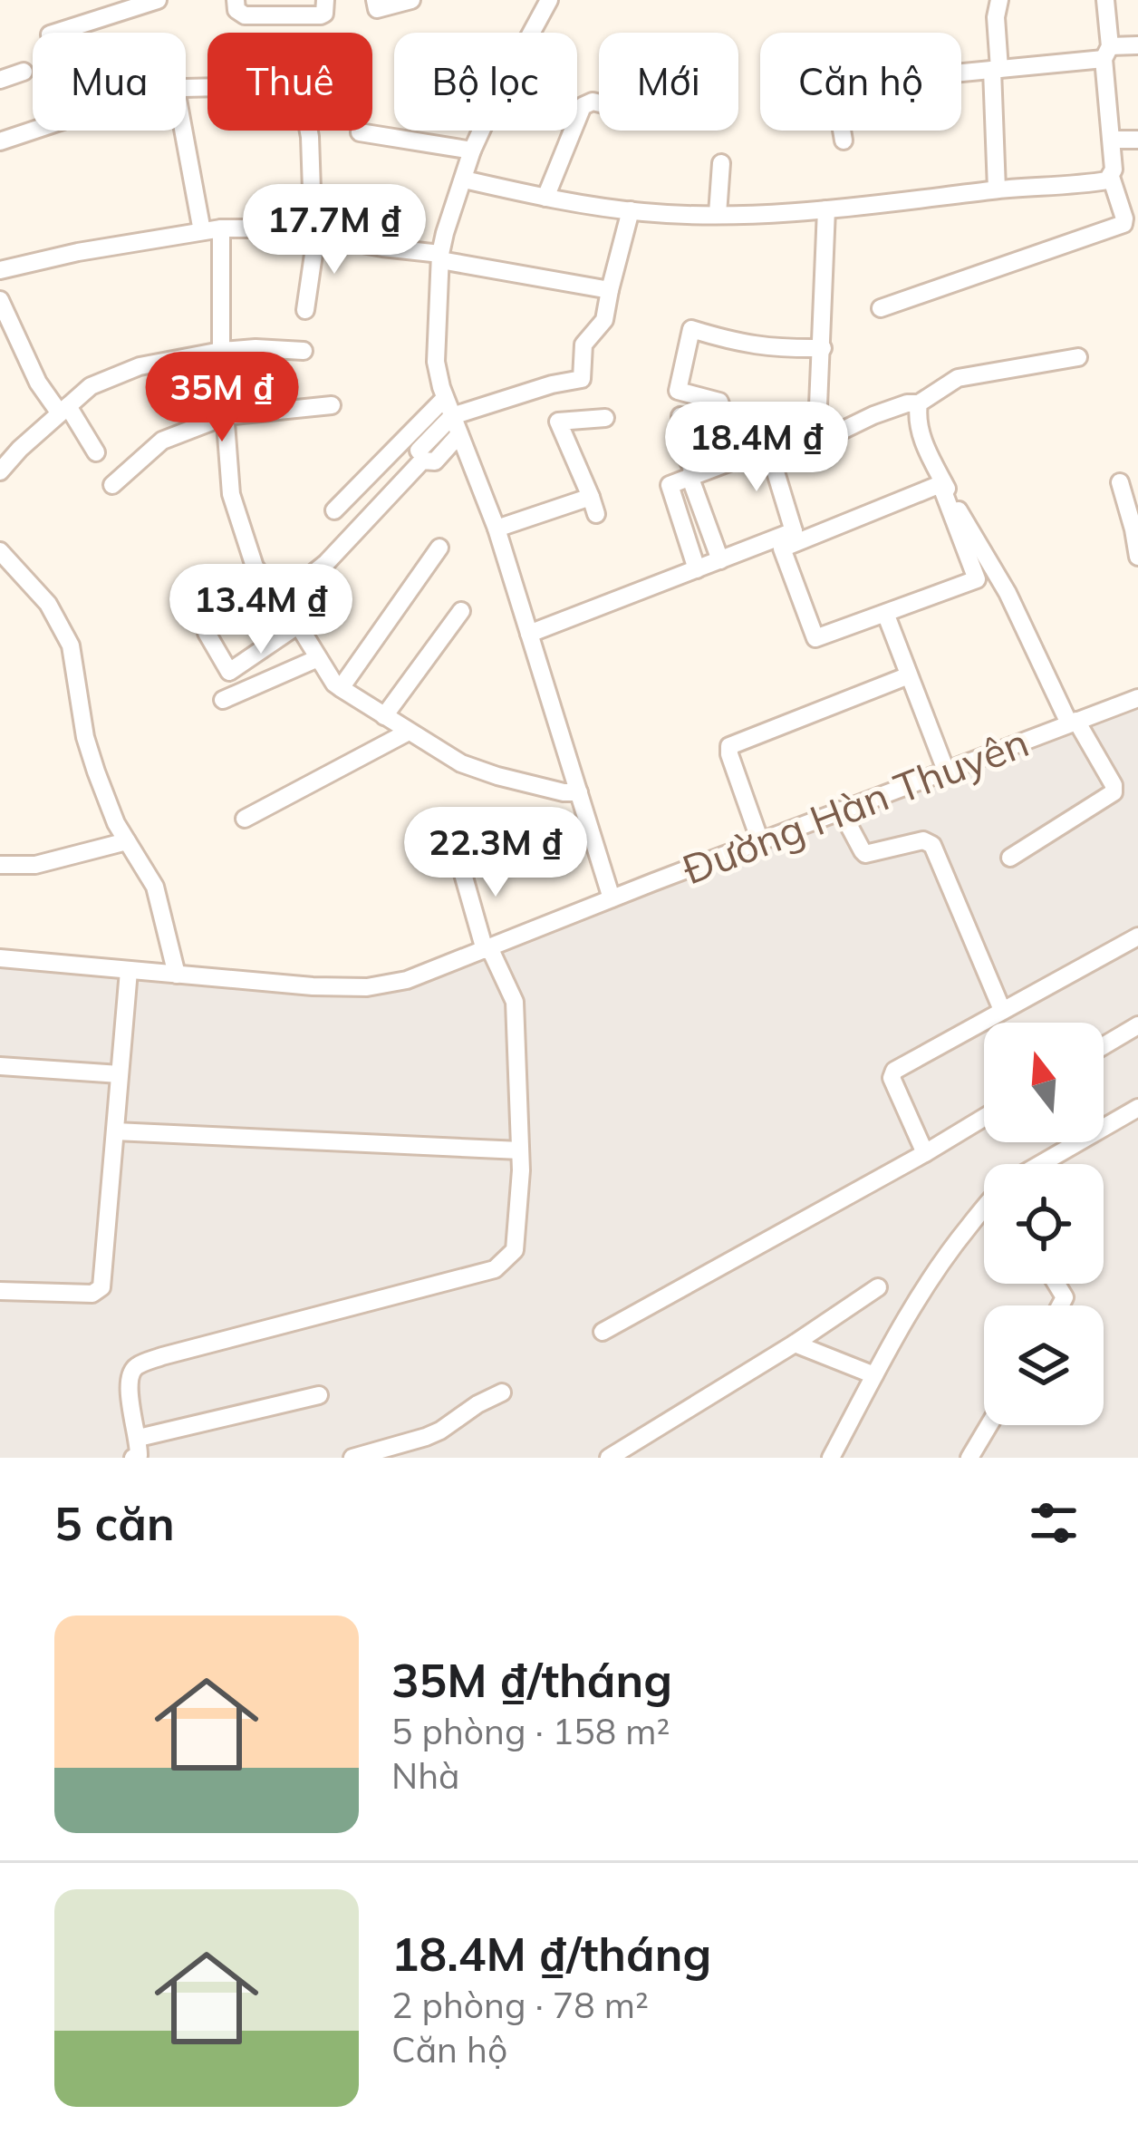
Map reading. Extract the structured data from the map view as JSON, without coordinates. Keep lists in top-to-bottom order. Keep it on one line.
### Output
{"streets":{"street":["Đường Hàn Thuyên"]},"north":"top","page":{"chip":["Mua","Thuê","Bộ lọc","Mới","Căn hộ"],"price":["17.7M ₫","35M ₫","18.4M ₫","13.4M ₫","22.3M ₫"],"heading":"5 căn","list":[{"name":"35M ₫/tháng","note":"5 phòng · 158 m² · Nhà"},{"name":"18.4M ₫/tháng","note":"2 phòng · 78 m² · Căn hộ"}]}}
